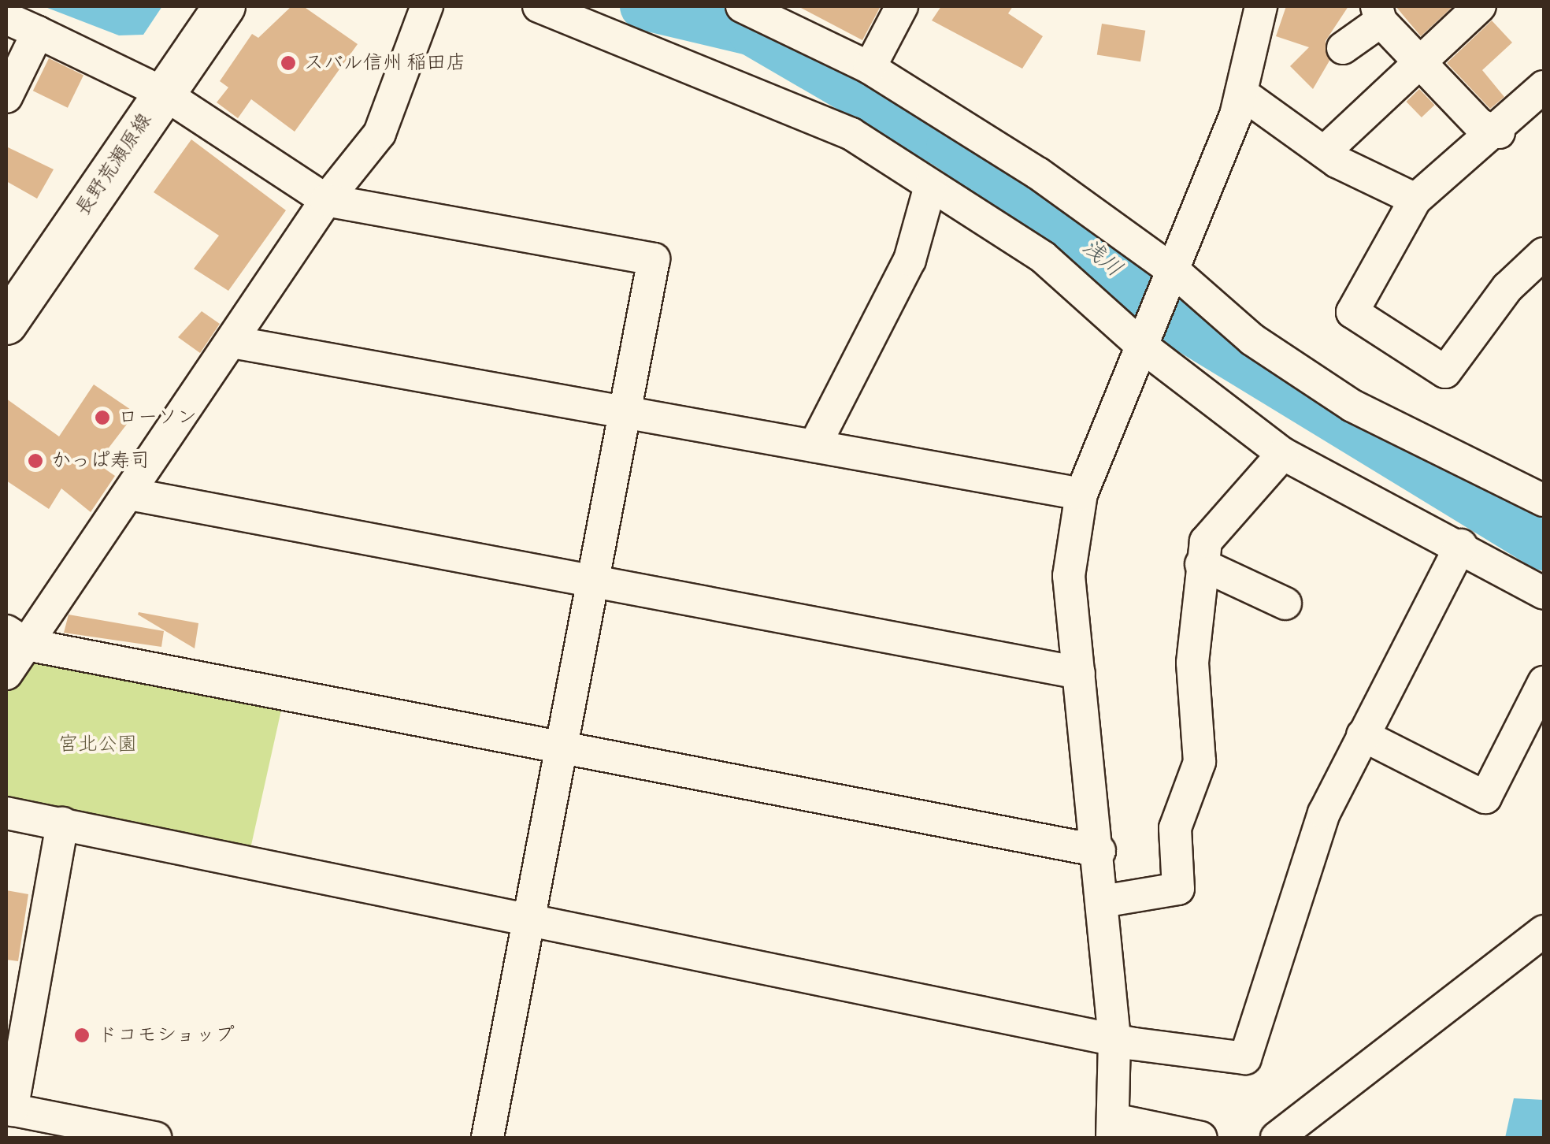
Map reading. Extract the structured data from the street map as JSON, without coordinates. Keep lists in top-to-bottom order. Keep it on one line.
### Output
{"streets":{"main road":["長野荒瀬原線"]},"water":["浅川"],"parks":["宮北公園"],"places":["スバル信州 稲田店","ローソン","かっぱ寿司","ドコモショップ"]}
